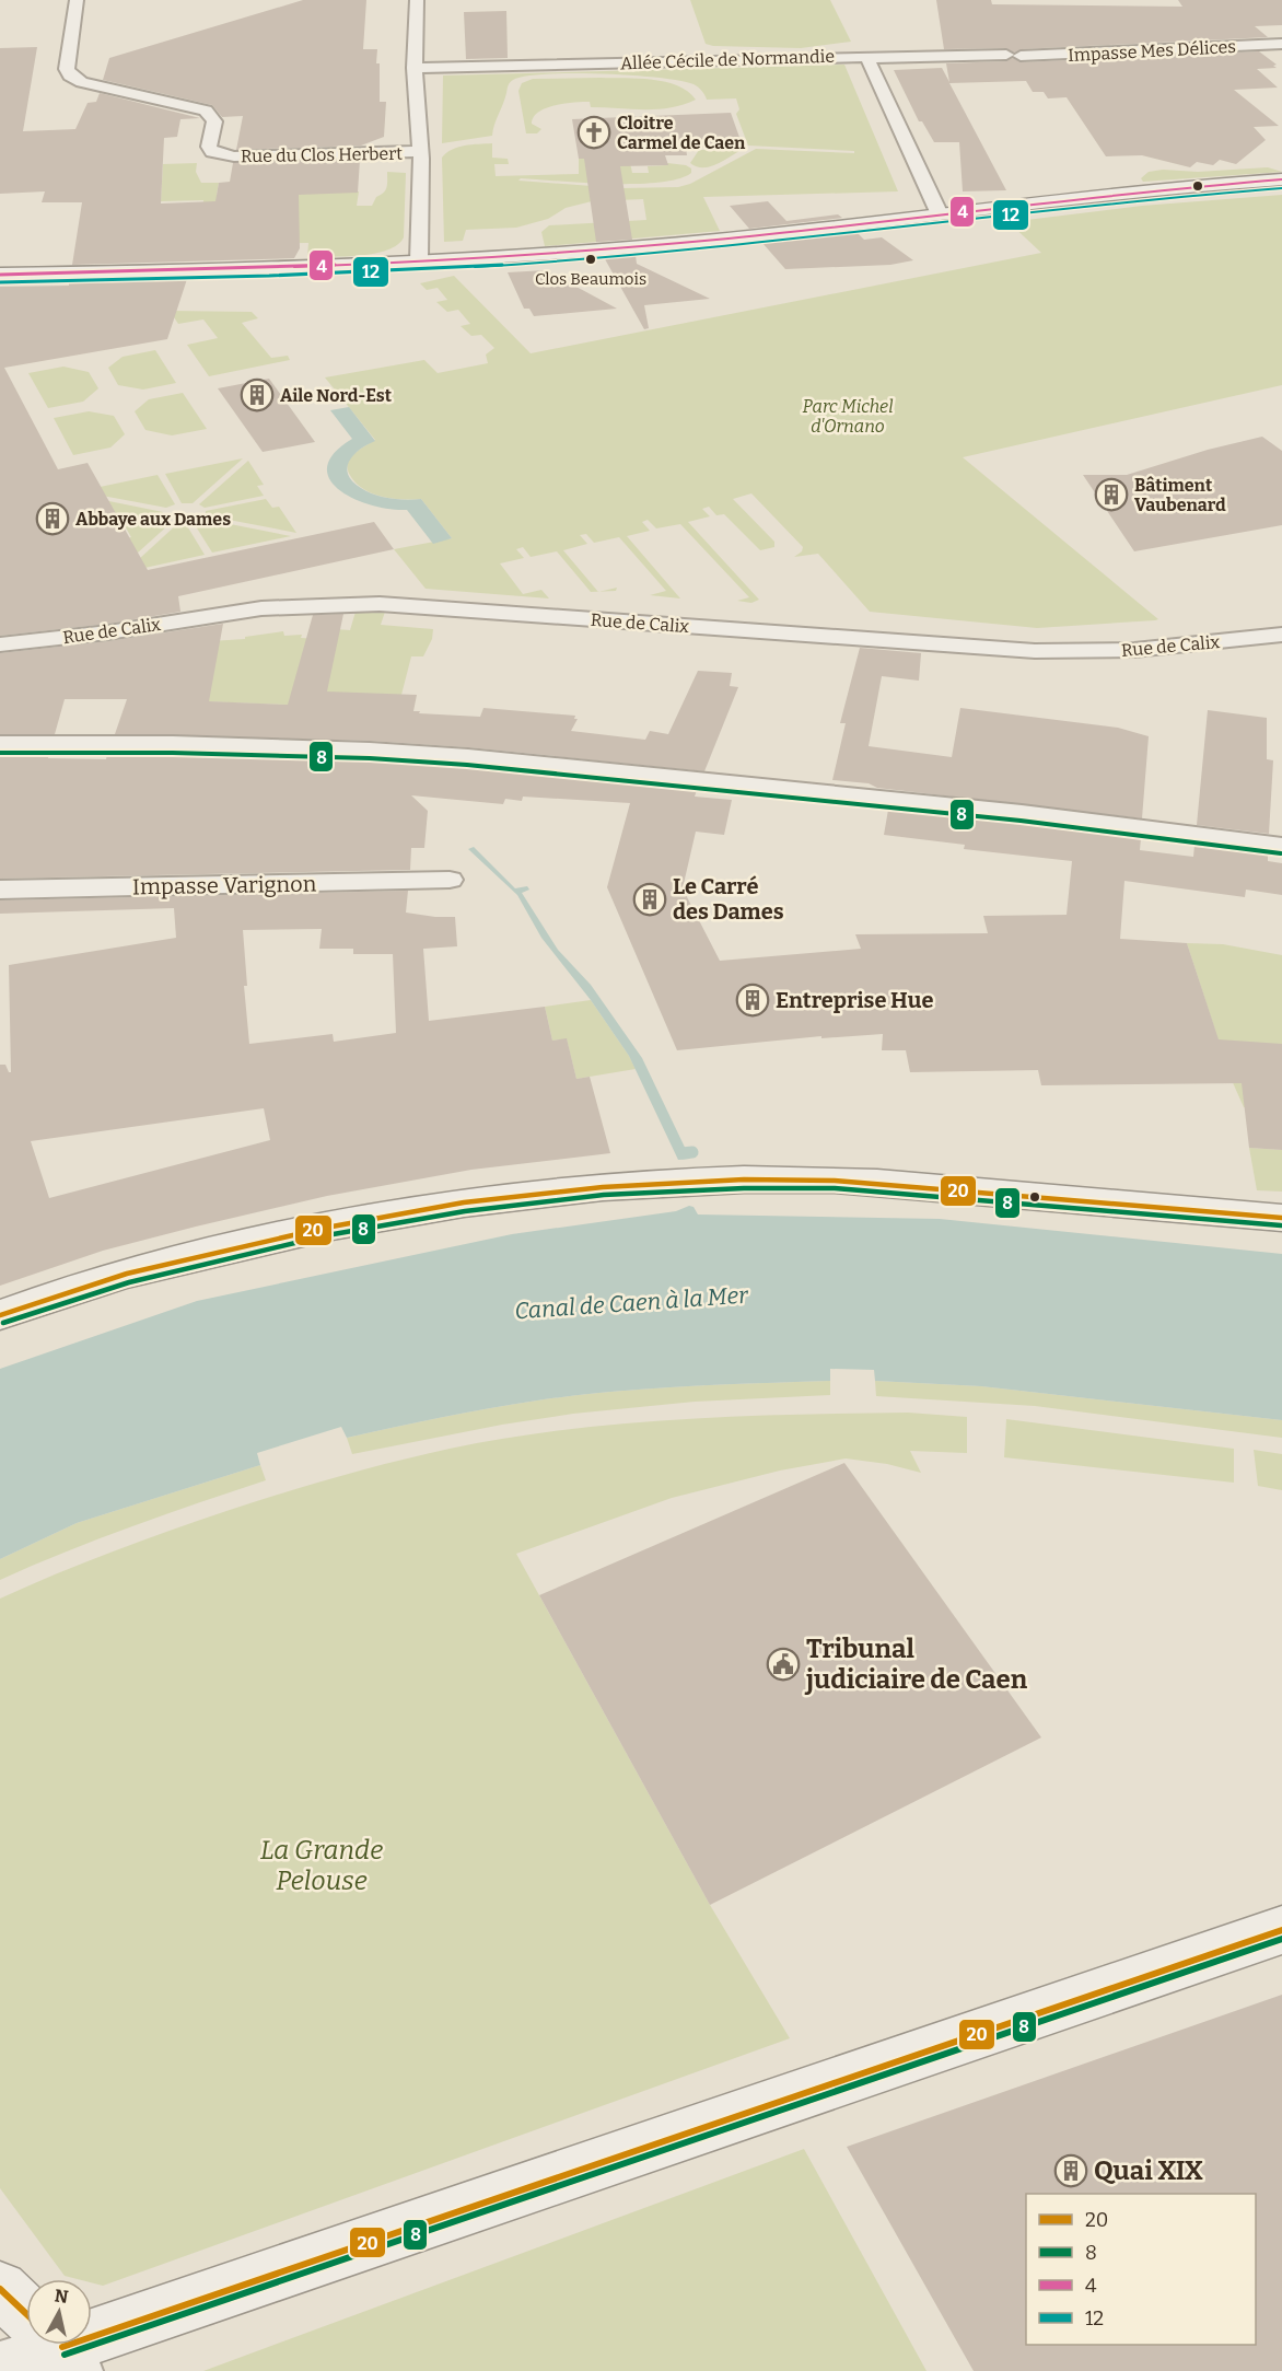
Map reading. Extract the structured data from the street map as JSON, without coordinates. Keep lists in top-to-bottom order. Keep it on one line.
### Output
{"streets":{"street":["Impasse Mes Délices","Allée Cécile de Normandie","Rue du Clos Herbert","Rue de Calix","Impasse Varignon"]},"crossings":[["Impasse Mes Délices","Allée Cécile de Normandie"]],"water":["Canal de Caen à la Mer"],"parks":["Parc Michel d'Ornano","La Grande Pelouse"],"places":{"church":["Cloitre Carmel de Caen"],"other":["Clos Beaumois"],"building":["Aile Nord-Est","Bâtiment Vaubenard","Abbaye aux Dames","Le Carré des Dames","Entreprise Hue","Quai XIX"],"public building":["Tribunal judiciaire de Caen"]},"lines":["transit line 4","transit line 12","transit line 8","transit line 20"],"legend":["20","8","4","12"],"north":"top"}
